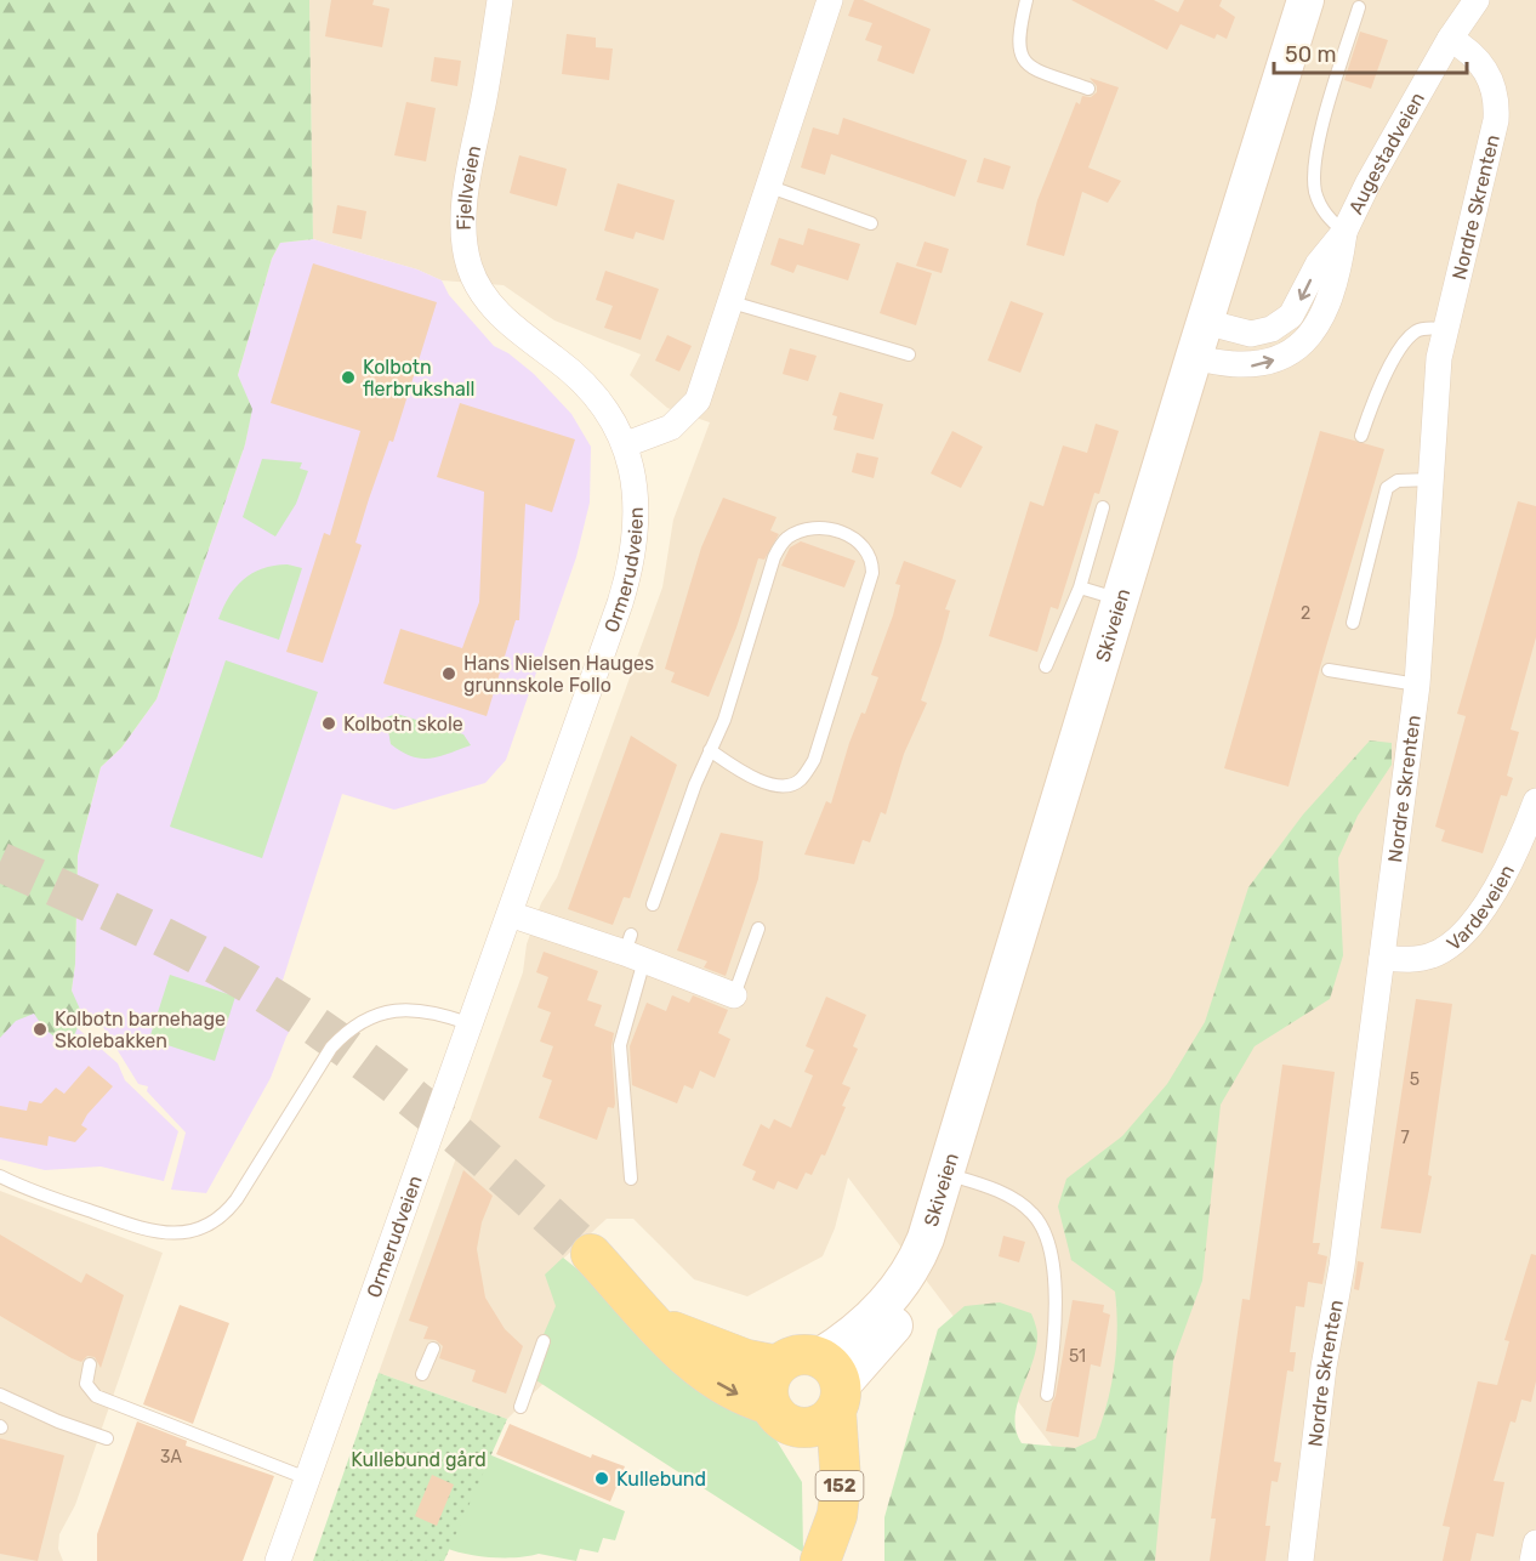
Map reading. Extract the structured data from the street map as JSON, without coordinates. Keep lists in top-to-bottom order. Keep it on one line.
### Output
{"streets":{"main road":["Skiveien","152"],"street":["Augestadveien","Fjellveien","Nordre Skrenten","Ormerudveien","Vardeveien"]},"crossings":[["Augestadveien","Nordre Skrenten"],["Augestadveien","Skiveien"],["Fjellveien","Ormerudveien"],["Nordre Skrenten","Vardeveien"],["Skiveien","152"]],"parks":["Kullebund gård"],"places":["Kolbotn flerbrukshall","Hans Nielsen Hauges grunnskole Follo","Kolbotn skole","Kolbotn barnehage Skolebakken","Kullebund"],"house_numbers":["2","5","7","51","3A"],"scale_bar":"50 m"}
